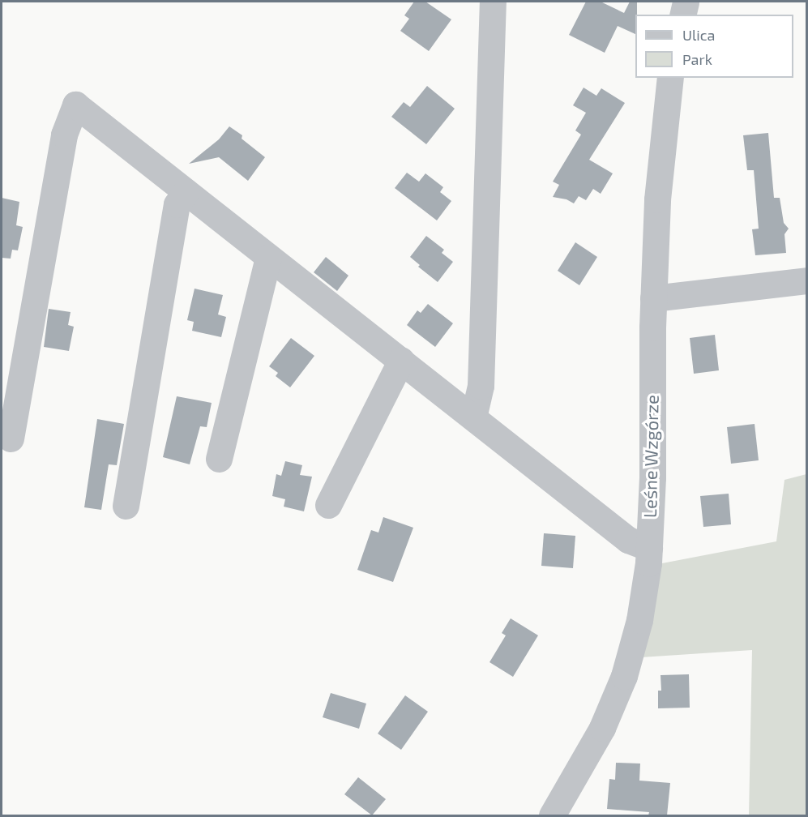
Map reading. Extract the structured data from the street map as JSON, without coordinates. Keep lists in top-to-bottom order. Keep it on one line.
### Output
{"streets":{"street":["Leśne Wzgórze"]},"legend":["Ulica","Park"]}
